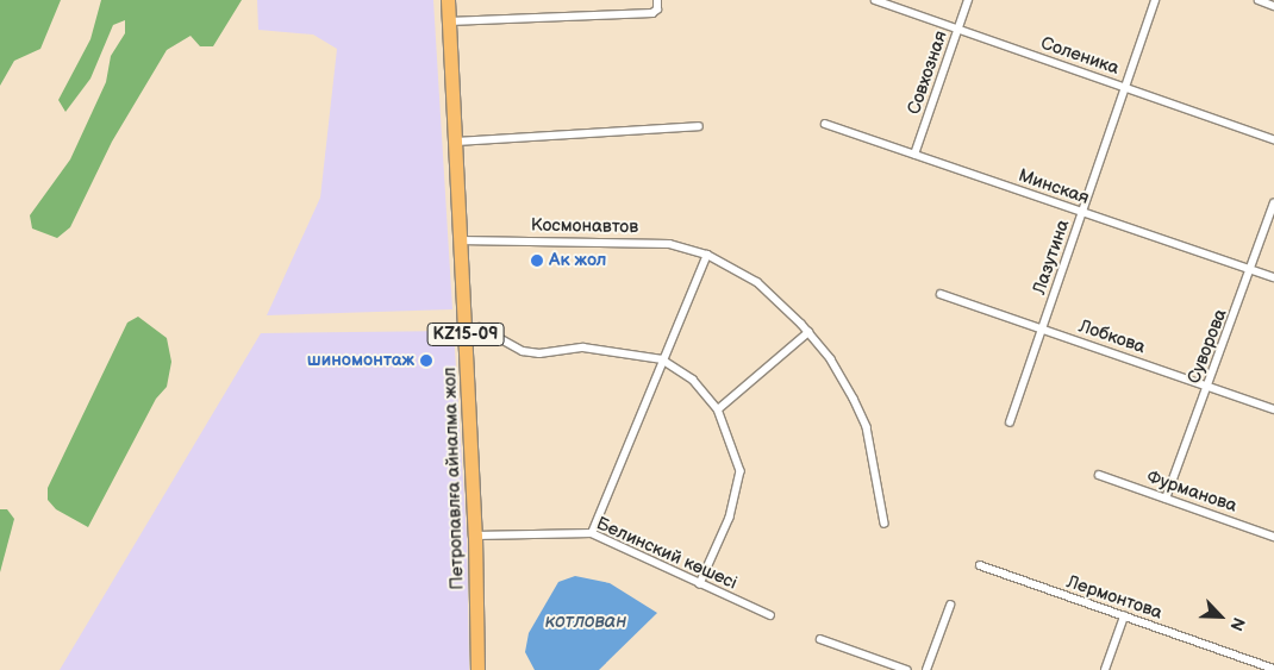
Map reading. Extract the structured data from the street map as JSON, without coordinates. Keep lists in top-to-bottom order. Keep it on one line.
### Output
{"streets":{"highway":["KZ15-09","Петропавлға айналма жол"],"street":["Соленика","Совхозная","Минская","Космонавтов","Лазутина","Лобкова","Суворова","Фурманова","Белинский көшесі","Лермонтова"]},"crossings":[["Соленика","Совхозная"],["Соленика","Лазутина"],["Совхозная","Минская"],["Минская","Лазутина"],["Минская","Суворова"],["Космонавтов","Петропавлға айналма жол"],["Лазутина","Лобкова"],["Лобкова","Суворова"],["Суворова","Фурманова"],["Петропавлға айналма жол","Белинский көшесі"]],"water":["котлован"],"places":["Ак жол","шиномонтаж"],"north":"bottom right"}
